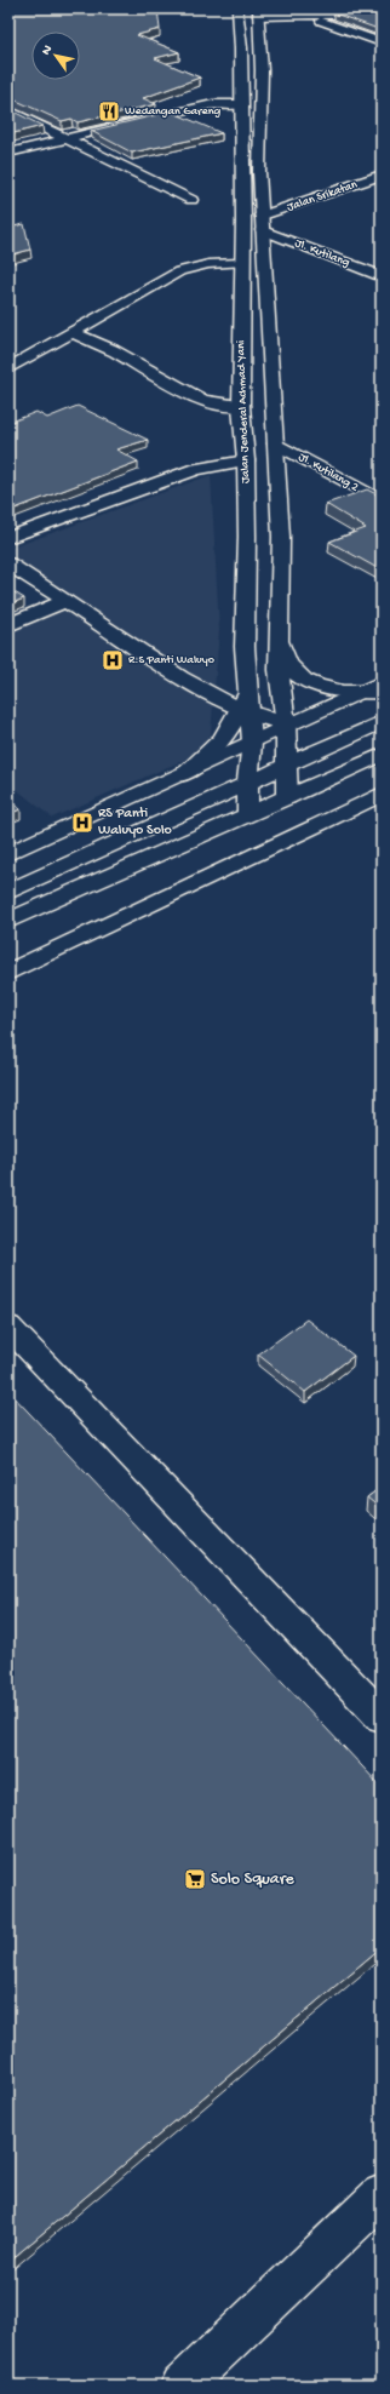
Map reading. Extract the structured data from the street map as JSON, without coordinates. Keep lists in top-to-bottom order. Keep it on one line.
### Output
{"streets":{"main road":["Jalan Srikatan","Jl. Kutilang","Jalan Jenderal Achmad Yani","Jl. Kutilang 2"]},"crossings":[["Jalan Srikatan","Jl. Kutilang"],["Jalan Srikatan","Jalan Jenderal Achmad Yani"],["Jl. Kutilang","Jalan Jenderal Achmad Yani"],["Jalan Jenderal Achmad Yani","Jl. Kutilang 2"]],"places":{"restaurant":["Wedangan Gareng"],"hospital":["R.S Panti Waluyo","RS Panti Waluyo Solo"],"supermarket":["Solo Square"]},"north":"top left"}
